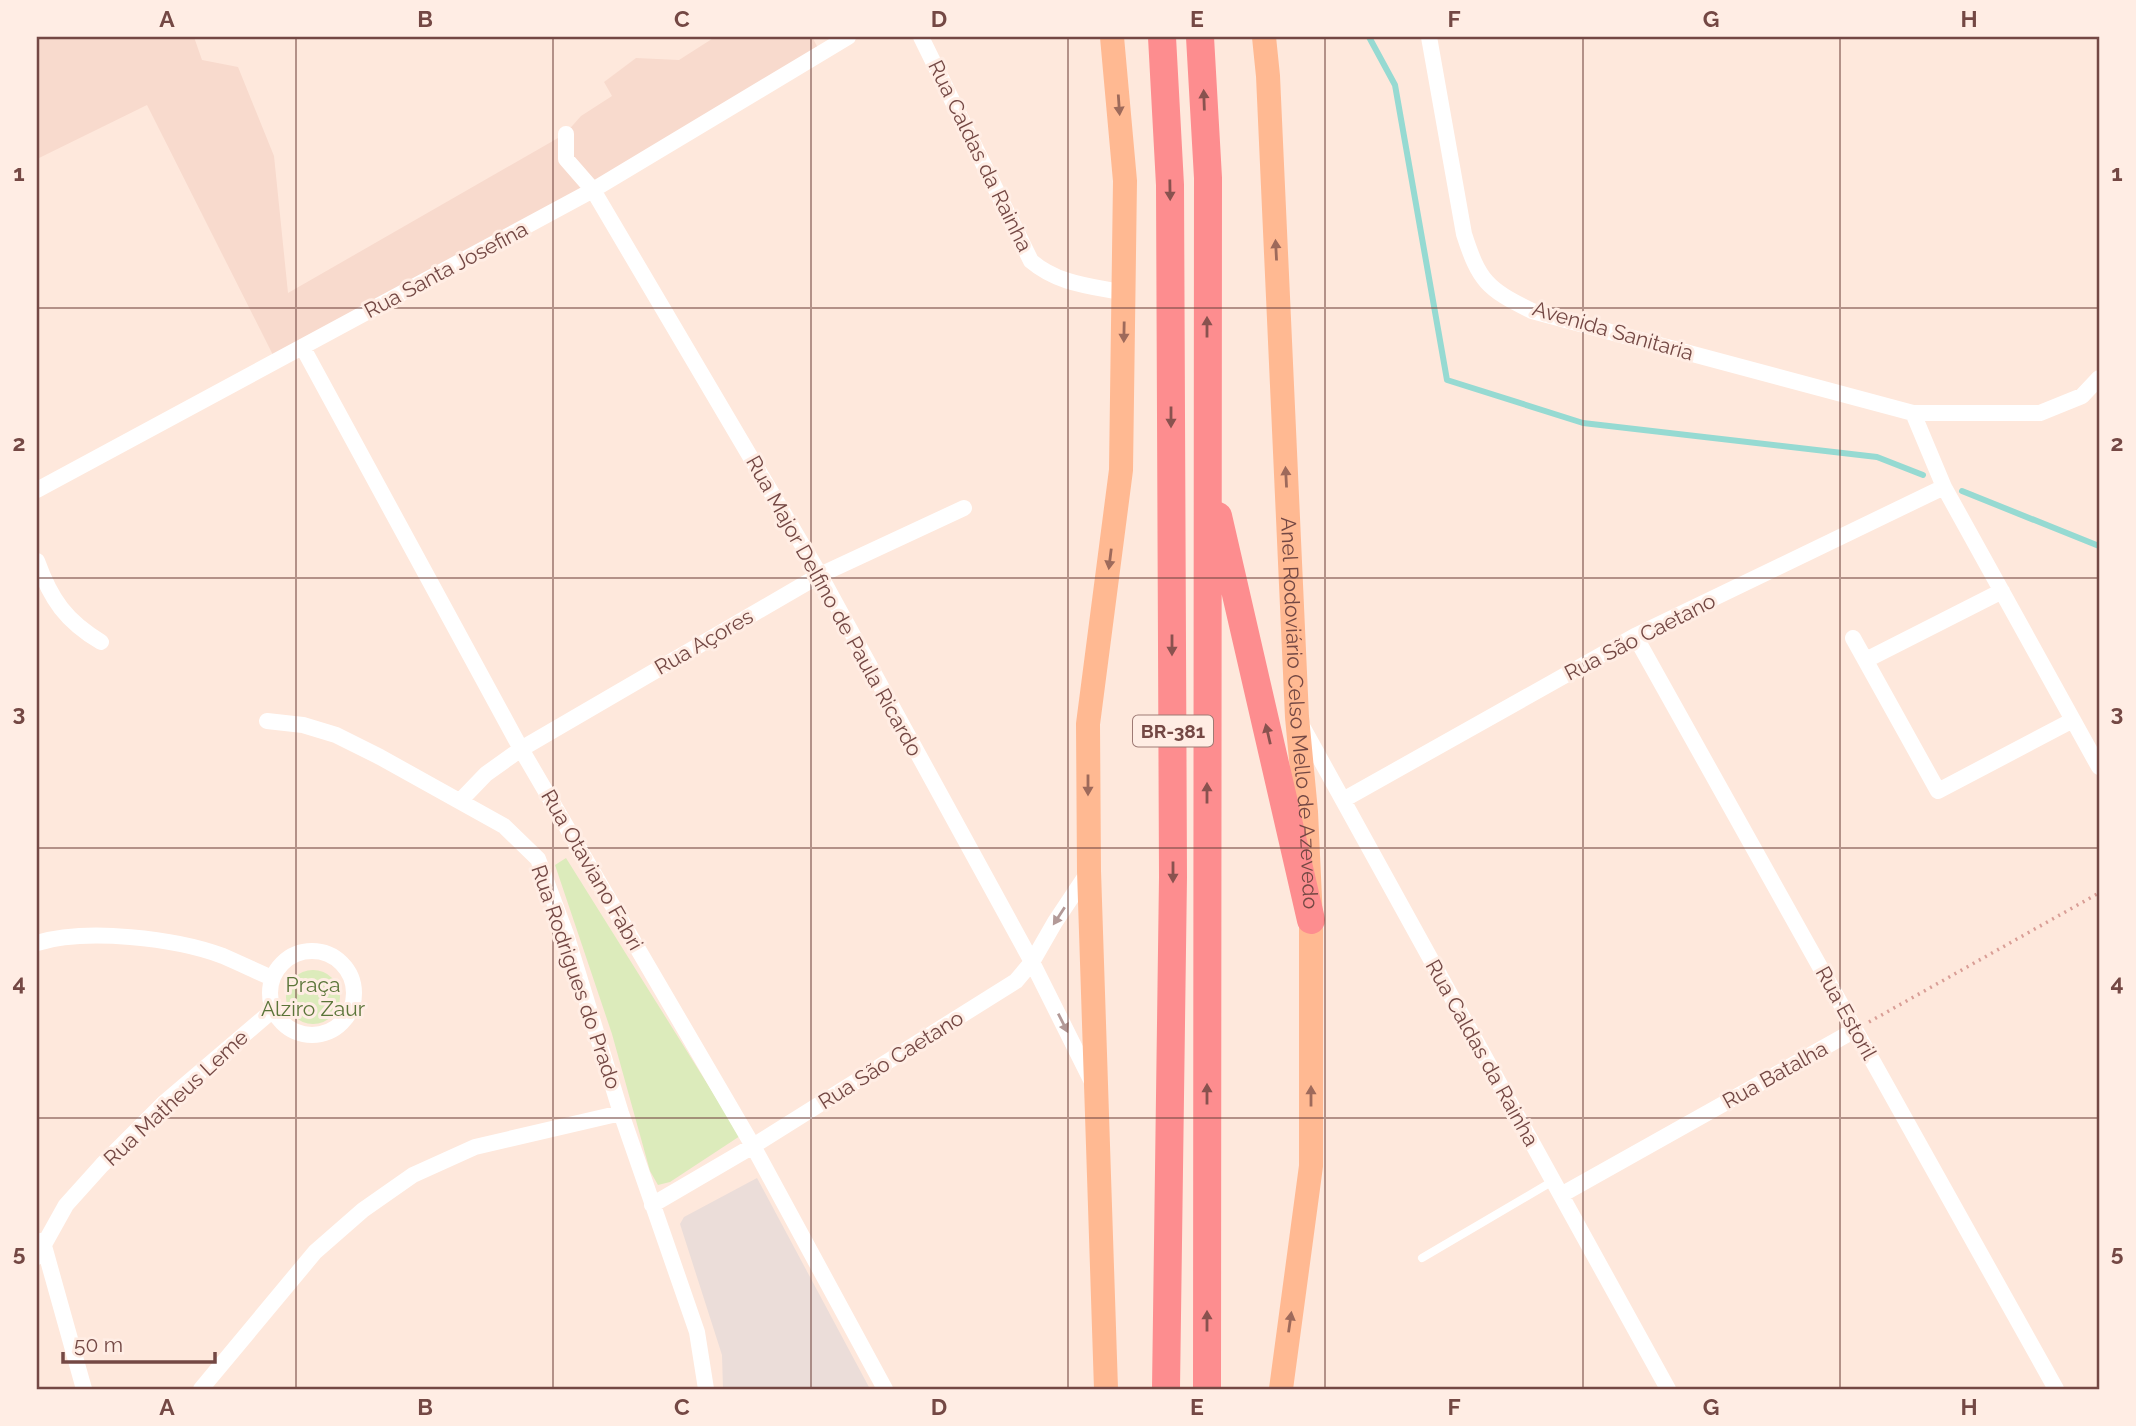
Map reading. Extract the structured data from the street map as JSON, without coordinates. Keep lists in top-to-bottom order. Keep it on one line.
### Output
{"streets":{"highway":["BR-381"],"main road":["Anel Rodoviário Celso Mello de Azevedo"],"street":["Rua Caldas da Rainha","Rua Santa Josefina","Avenida Sanitaria","Rua Major Delfino de Paula Ricardo","Rua São Caetano","Rua Açores","Rua Otaviano Fabri","Rua Rodrigues do Prado","Rua Estoril","Rua Batalha","Rua Matheus Leme"]},"crossings":[["Rua Caldas da Rainha","Rua São Caetano"],["Rua Caldas da Rainha","Anel Rodoviário Celso Mello de Azevedo"],["Rua Caldas da Rainha","Rua Batalha"],["Rua Santa Josefina","Rua Major Delfino de Paula Ricardo"],["Rua Santa Josefina","Rua Otaviano Fabri"],["Rua Major Delfino de Paula Ricardo","Rua São Caetano"],["Rua Major Delfino de Paula Ricardo","Rua Açores"],["Rua São Caetano","Rua Otaviano Fabri"],["Rua São Caetano","Rua Rodrigues do Prado"],["Rua São Caetano","Rua Estoril"],["Rua Açores","Rua Otaviano Fabri"],["Rua Açores","Rua Rodrigues do Prado"],["Rua Estoril","Rua Batalha"]],"parks":["Praça Alziro Zaur"],"scale_bar":"50 m","grid":{"columns":["A","B","C","D","E","F","G","H"],"rows":["1","2","3","4","5"]}}
